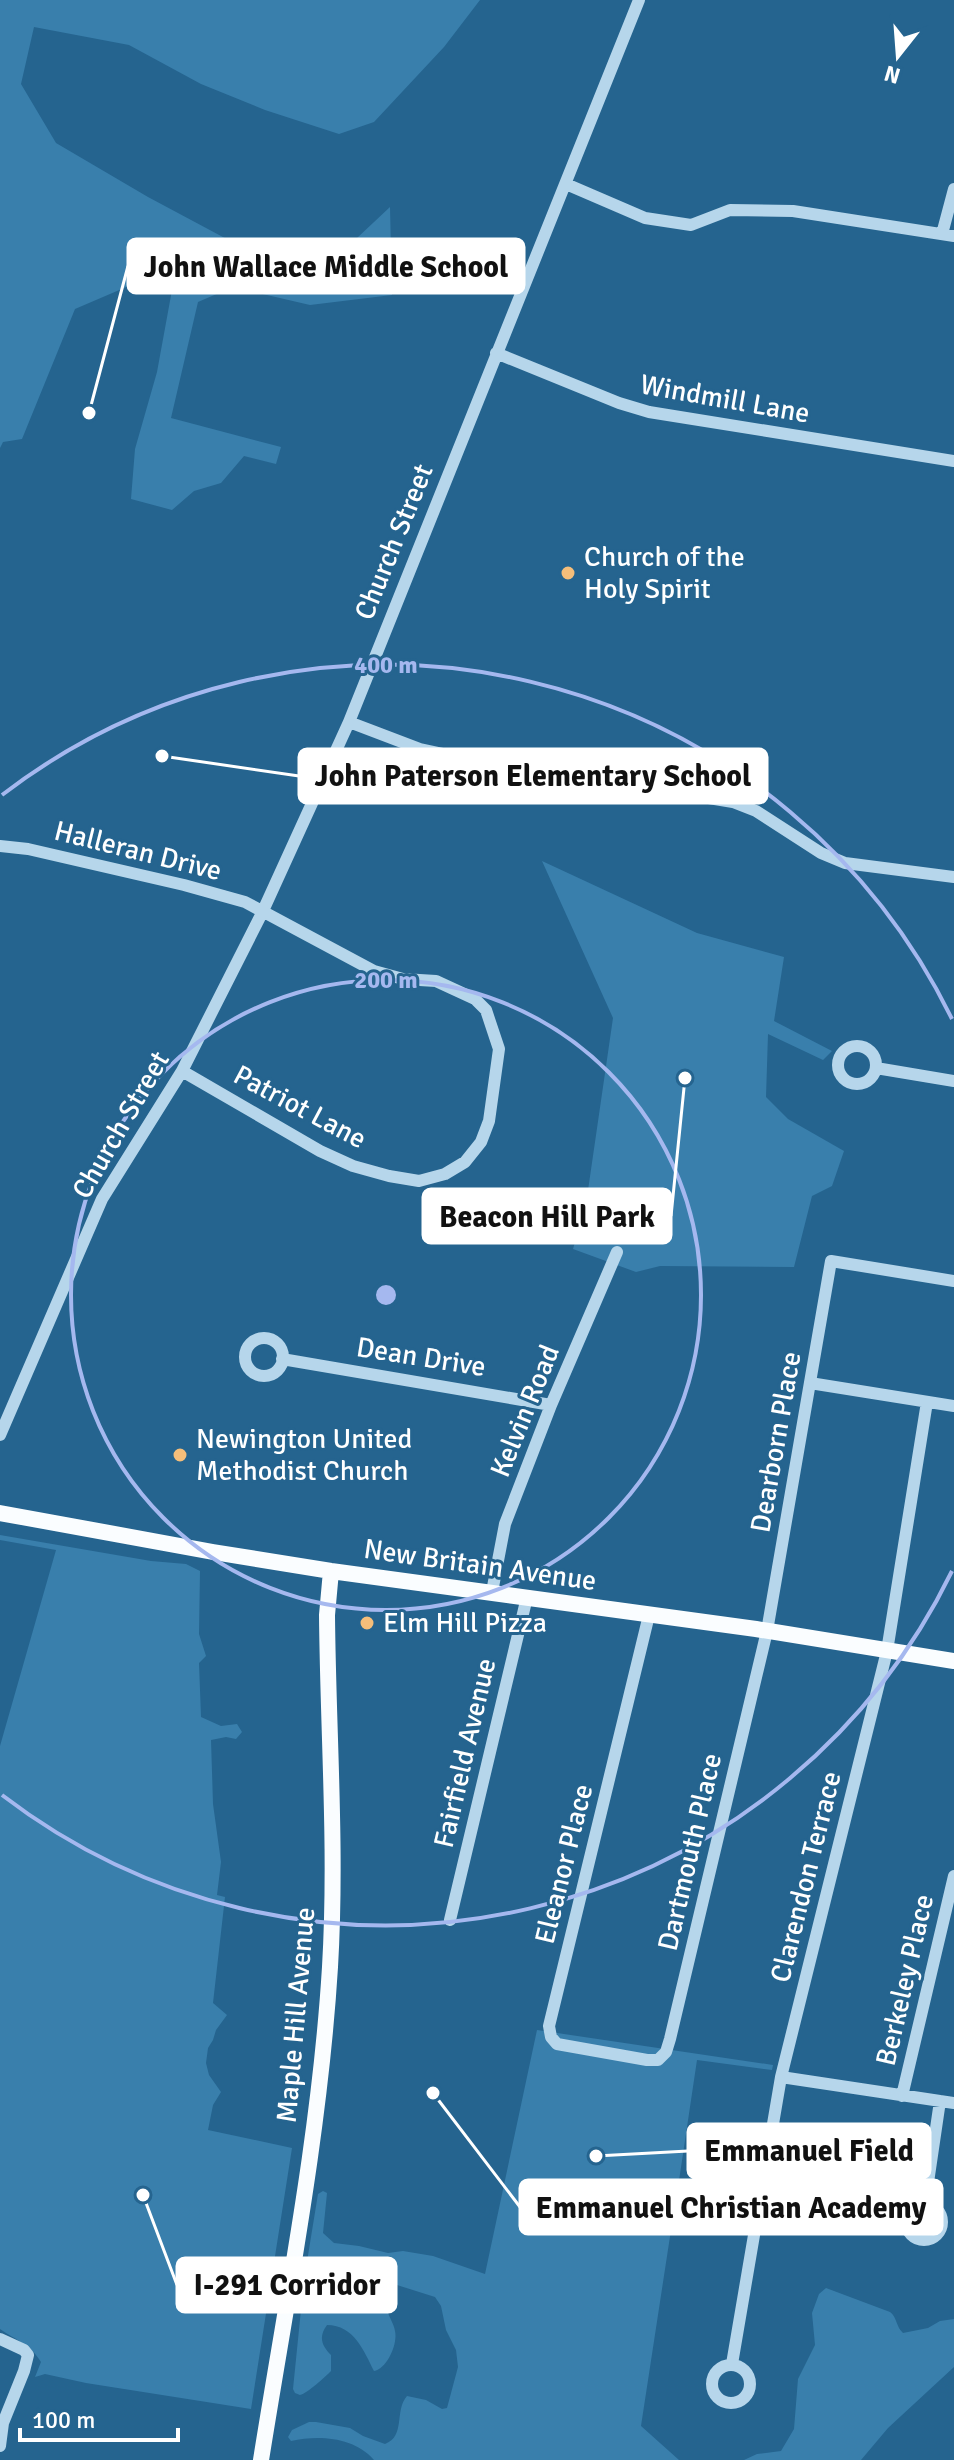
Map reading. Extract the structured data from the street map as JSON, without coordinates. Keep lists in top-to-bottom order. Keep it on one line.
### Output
{"streets":{"main road":["New Britain Avenue","Maple Hill Avenue"],"street":["Windmill Lane","Church Street","Halleran Drive","Patriot Lane","Dean Drive","Kelvin Road","Dearborn Place","Fairfield Avenue","Dartmouth Place","Eleanor Place","Clarendon Terrace","Berkeley Place"]},"crossings":[["Windmill Lane","Church Street"],["Church Street","Halleran Drive"],["Church Street","Patriot Lane"],["Halleran Drive","Patriot Lane"],["Dean Drive","Kelvin Road"],["Kelvin Road","New Britain Avenue"],["Dearborn Place","New Britain Avenue"],["Dearborn Place","Dartmouth Place"],["New Britain Avenue","Fairfield Avenue"],["New Britain Avenue","Dartmouth Place"],["New Britain Avenue","Eleanor Place"],["New Britain Avenue","Clarendon Terrace"],["New Britain Avenue","Maple Hill Avenue"],["Dartmouth Place","Eleanor Place"]],"places":["John Wallace Middle School","Church of the Holy Spirit","John Paterson Elementary School","Beacon Hill Park","Newington United Methodist Church","Elm Hill Pizza","Emmanuel Christian Academy","Emmanuel Field","I-291 Corridor"],"scale_bar":"100 m","north":"bottom","rings":["400 m","200 m"]}
